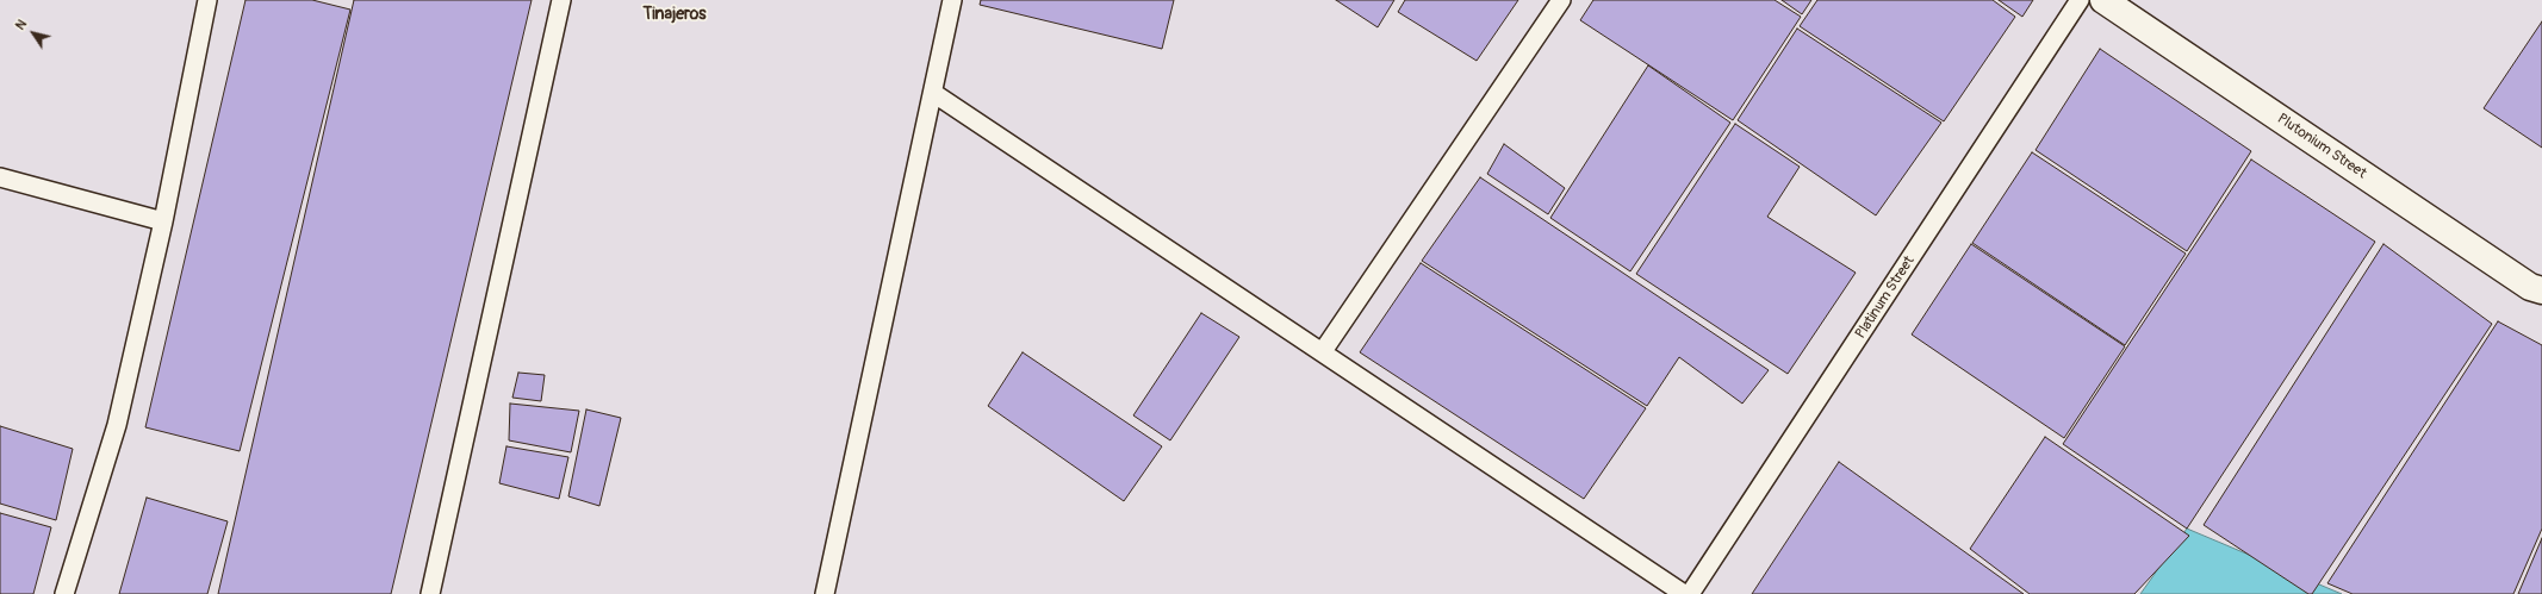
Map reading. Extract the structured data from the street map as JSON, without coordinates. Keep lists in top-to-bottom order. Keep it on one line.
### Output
{"streets":{"street":["Plutonium Street"],"lane":["Platinum Street"]},"districts":["Tinajeros"],"north":"top left"}
